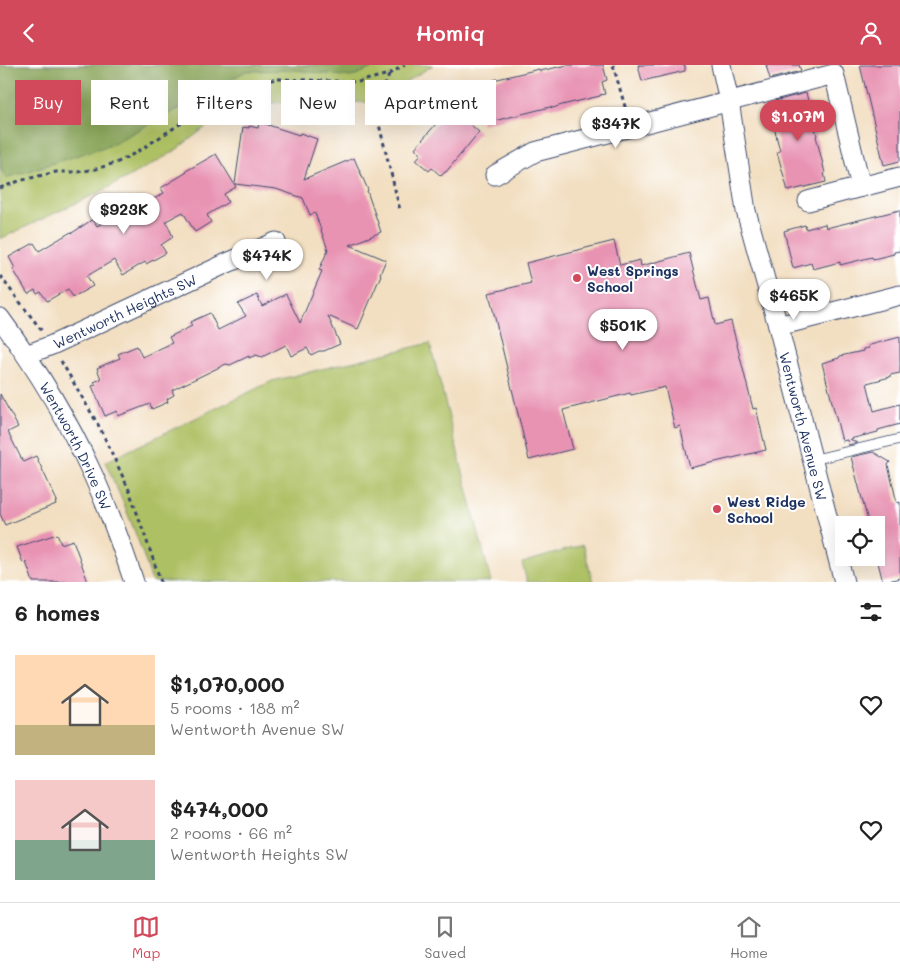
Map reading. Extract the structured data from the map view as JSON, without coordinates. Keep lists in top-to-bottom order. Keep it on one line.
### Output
{"streets":{"street":["Wentworth Heights SW","Wentworth Avenue SW","Wentworth Drive SW"]},"crossings":[["Wentworth Heights SW","Wentworth Drive SW"]],"places":["West Springs School","West Ridge School"],"page":{"header":"Homiq","chip":["Buy","Rent","Filters","New","Apartment"],"price":["$1.07M","$347K","$923K","$474K","$465K","$501K"],"heading":"6 homes","list":[{"name":"$1,070,000","note":"5 rooms · 188 m² · Wentworth Avenue SW"},{"name":"$474,000","note":"2 rooms · 66 m² · Wentworth Heights SW"}],"tabs":["Map","Saved","Home"]}}
